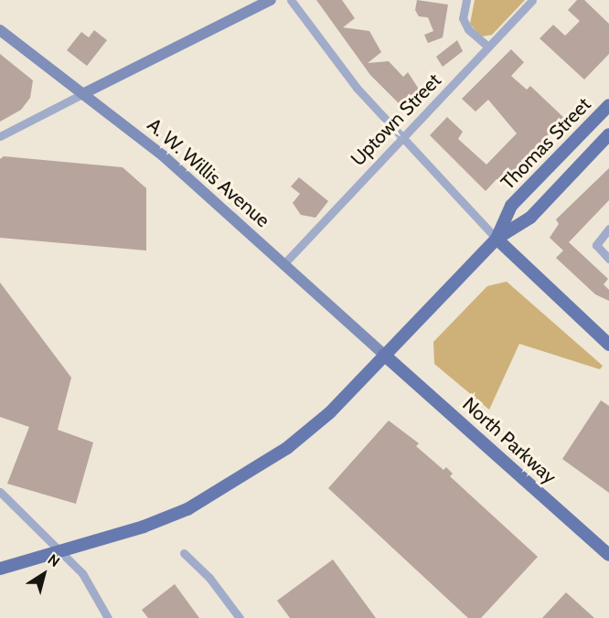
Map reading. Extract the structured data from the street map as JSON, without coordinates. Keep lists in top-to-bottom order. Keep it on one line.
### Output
{"streets":{"main road":["Thomas Street","A. W. Willis Avenue","North Parkway"],"street":["Uptown Street"]},"crossings":[["Uptown Street","A. W. Willis Avenue"],["Thomas Street","A. W. Willis Avenue"],["Thomas Street","North Parkway"],["A. W. Willis Avenue","North Parkway"]],"north":"top right"}
